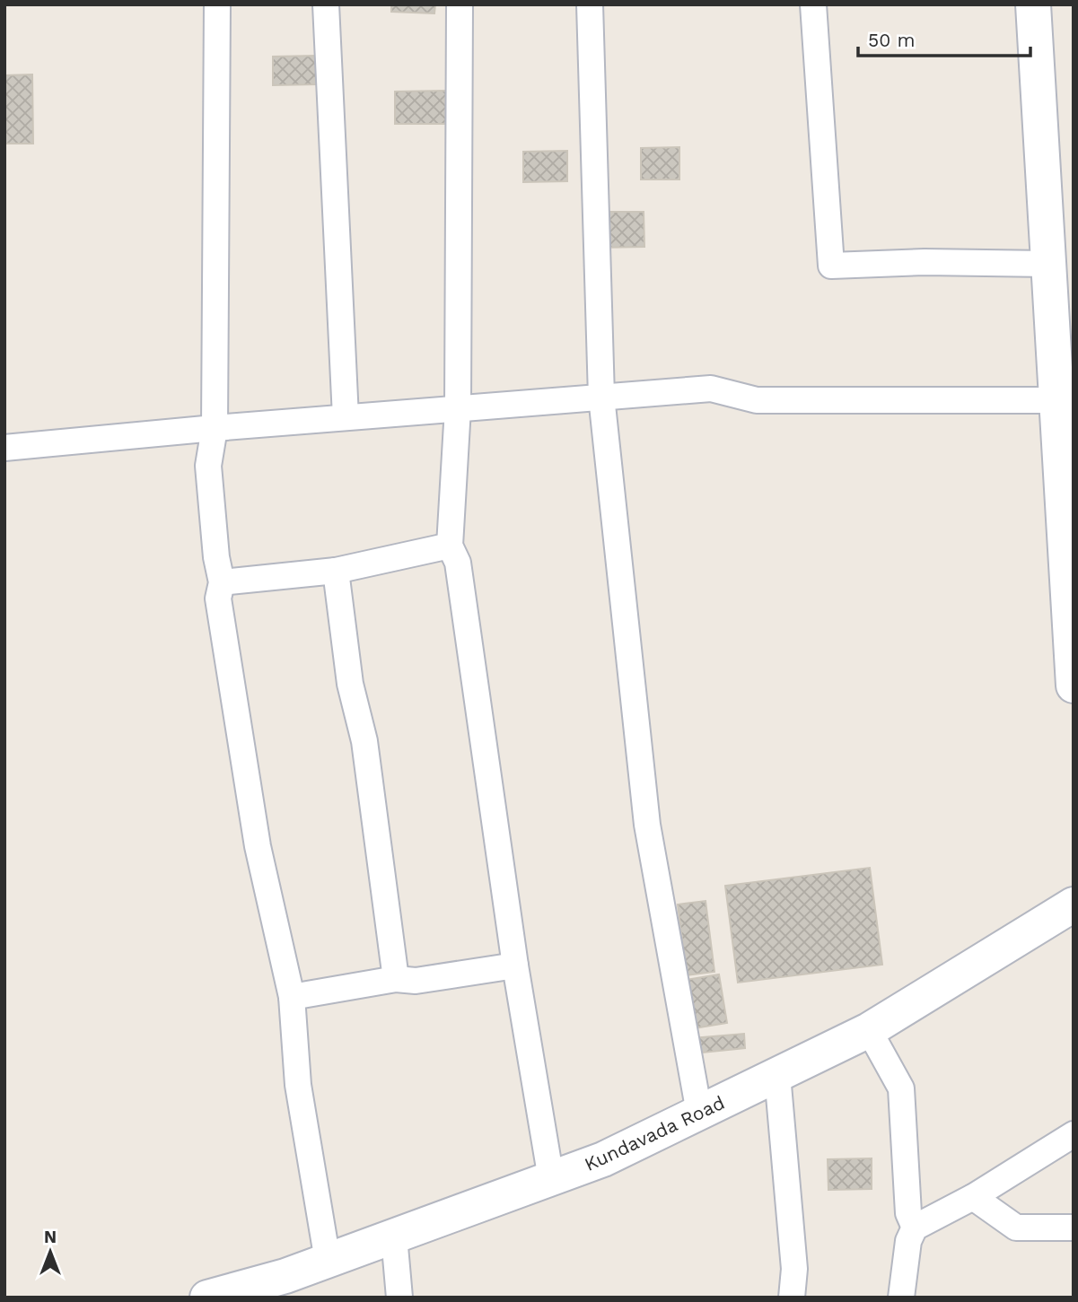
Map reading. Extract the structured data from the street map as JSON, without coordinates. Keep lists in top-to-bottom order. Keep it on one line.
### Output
{"streets":{"street":["Kundavada Road"]},"scale_bar":"50 m","north":"top"}
